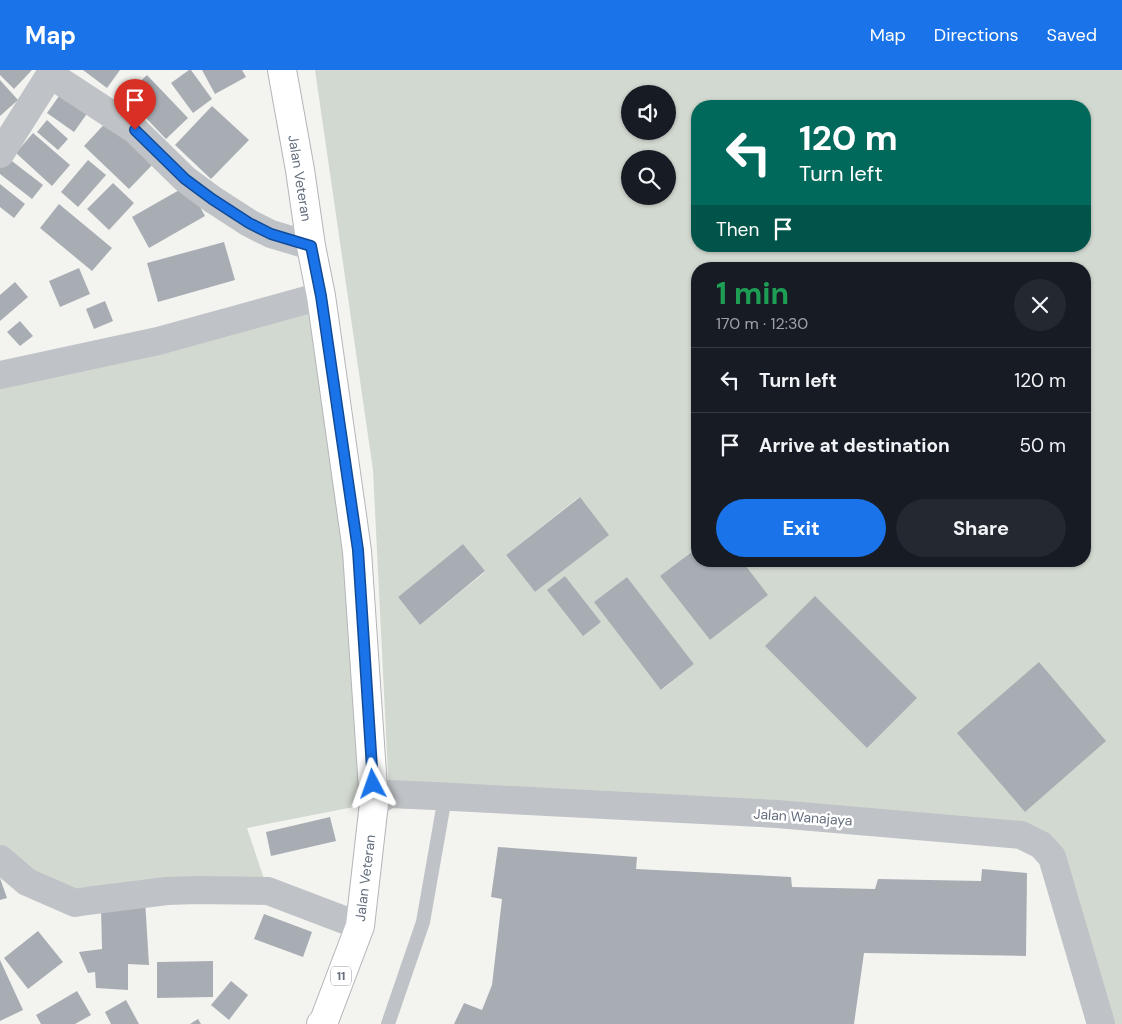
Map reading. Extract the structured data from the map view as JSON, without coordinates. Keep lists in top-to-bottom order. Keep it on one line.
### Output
{"streets":{"main road":["Jalan Veteran","11"],"street":["Jalan Wanajaya"]},"crossings":[["Jalan Veteran","Jalan Wanajaya"]],"page":{"header":"Map","nav":["Map","Directions","Saved"],"turn":["120 m","Turn left"],"then":"Then","heading":["1 min","170 m · 12:30"],"list":[{"name":"Turn left","value":"120 m"},{"name":"Arrive at destination","value":"50 m"}],"buttons":["Exit","Share"]}}
